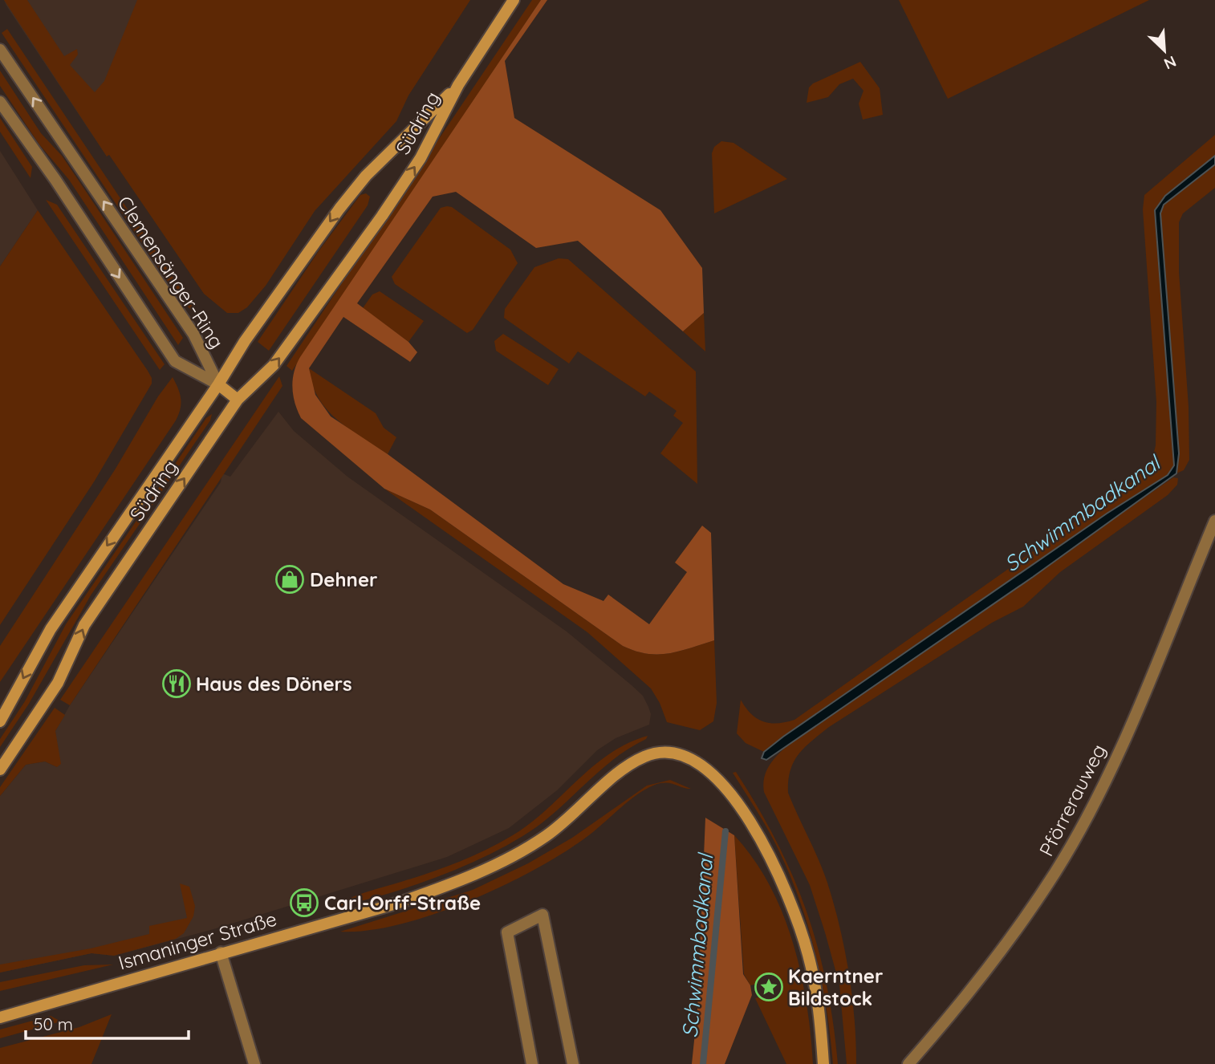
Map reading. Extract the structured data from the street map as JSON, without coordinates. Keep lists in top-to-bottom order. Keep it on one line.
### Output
{"streets":{"main road":["Südring","Ismaninger Straße"],"street":["Clemensänger-Ring","Pförrerauweg"]},"crossings":[["Südring","Clemensänger-Ring"]],"water":["Schwimmbadkanal"],"places":{"shop":["Dehner"],"restaurant":["Haus des Döners"],"bus stop":["Carl-Orff-Straße"],"place":["Kaerntner Bildstock"]},"scale_bar":"50 m","north":"bottom right"}
